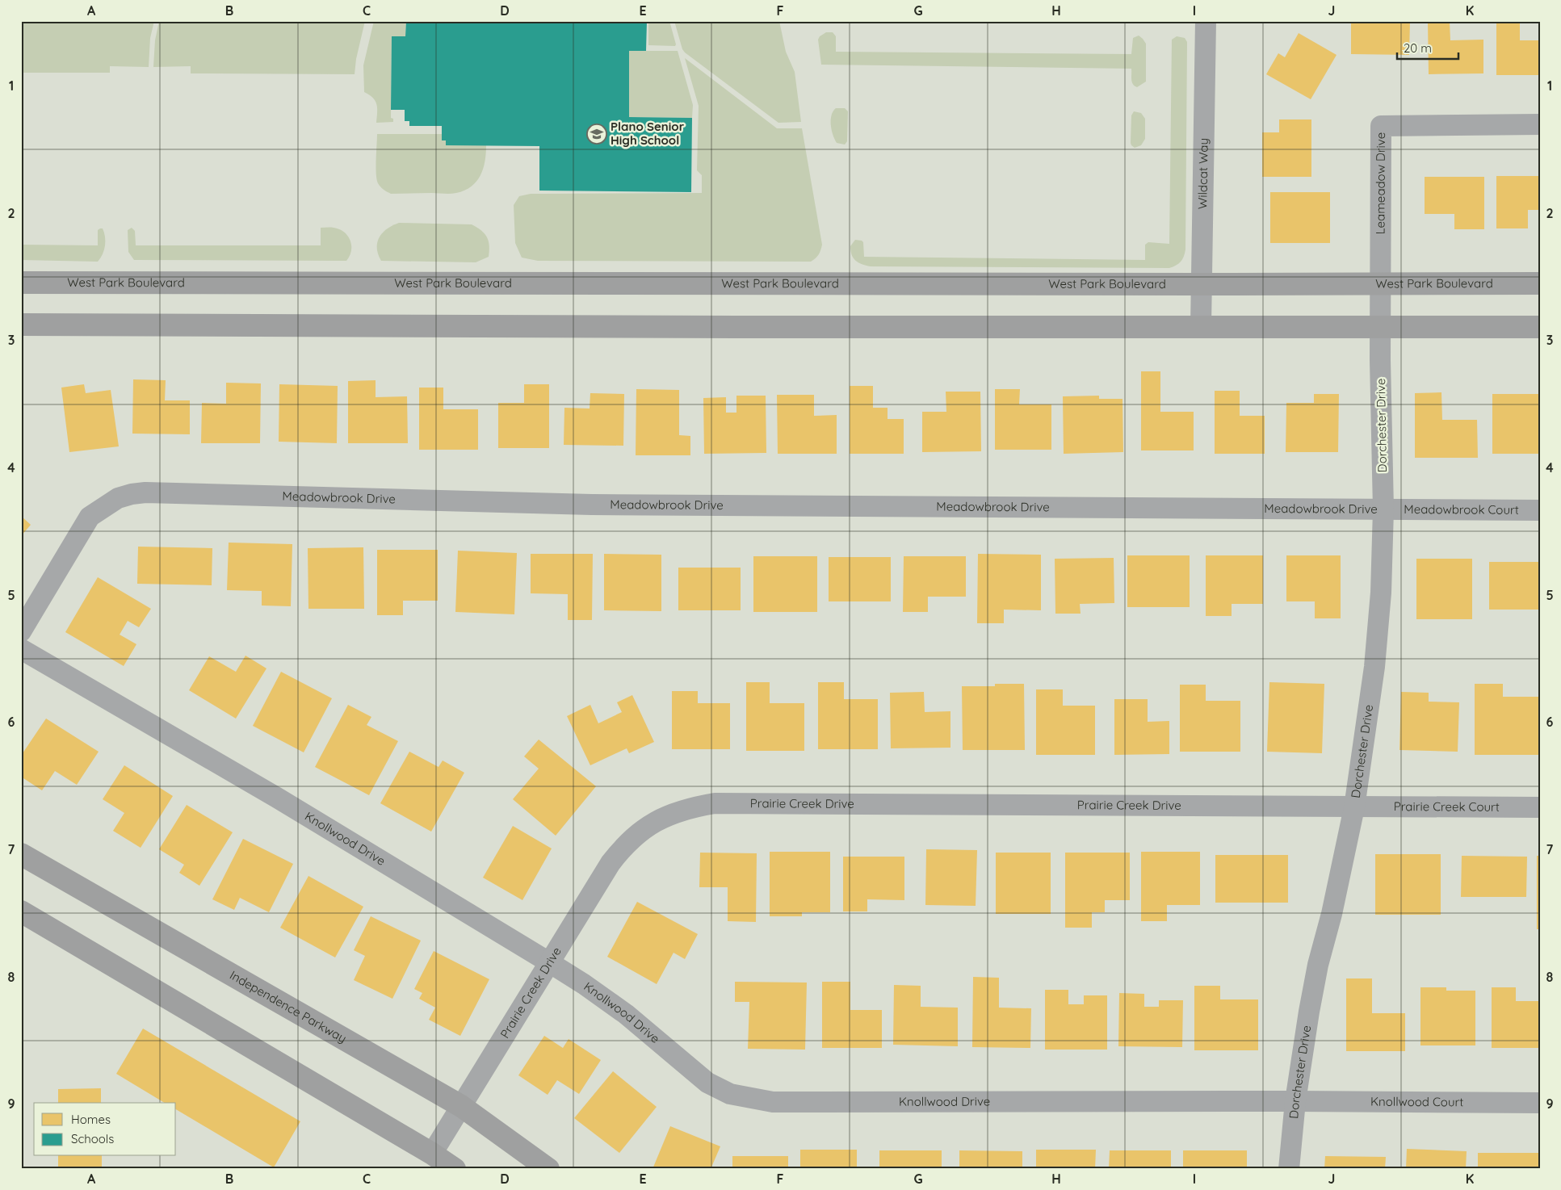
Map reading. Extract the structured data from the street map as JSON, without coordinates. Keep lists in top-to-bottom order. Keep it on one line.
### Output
{"streets":{"main road":["West Park Boulevard","Independence Parkway"],"street":["Wildcat Way","Leameadow Drive","Dorchester Drive","Meadowbrook Drive","Meadowbrook Court","Prairie Creek Drive","Prairie Creek Court","Knollwood Drive","Knollwood Court"]},"crossings":[["Wildcat Way","West Park Boulevard"],["Leameadow Drive","West Park Boulevard"],["Leameadow Drive","Dorchester Drive"],["Dorchester Drive","Meadowbrook Drive"],["Dorchester Drive","Meadowbrook Court"],["Dorchester Drive","Prairie Creek Drive"],["Dorchester Drive","Prairie Creek Court"],["Dorchester Drive","Knollwood Drive"],["Dorchester Drive","Knollwood Court"],["Meadowbrook Drive","Meadowbrook Court"],["Prairie Creek Drive","Prairie Creek Court"],["Prairie Creek Drive","Knollwood Drive"],["Prairie Creek Drive","Independence Parkway"],["Knollwood Drive","Knollwood Court"]],"places":{"school or university":["Plano Senior High School"]},"legend":["Homes","Schools"],"scale_bar":"20 m","grid":{"columns":["A","B","C","D","E","F","G","H","I","J","K"],"rows":["1","2","3","4","5","6","7","8","9"]}}
